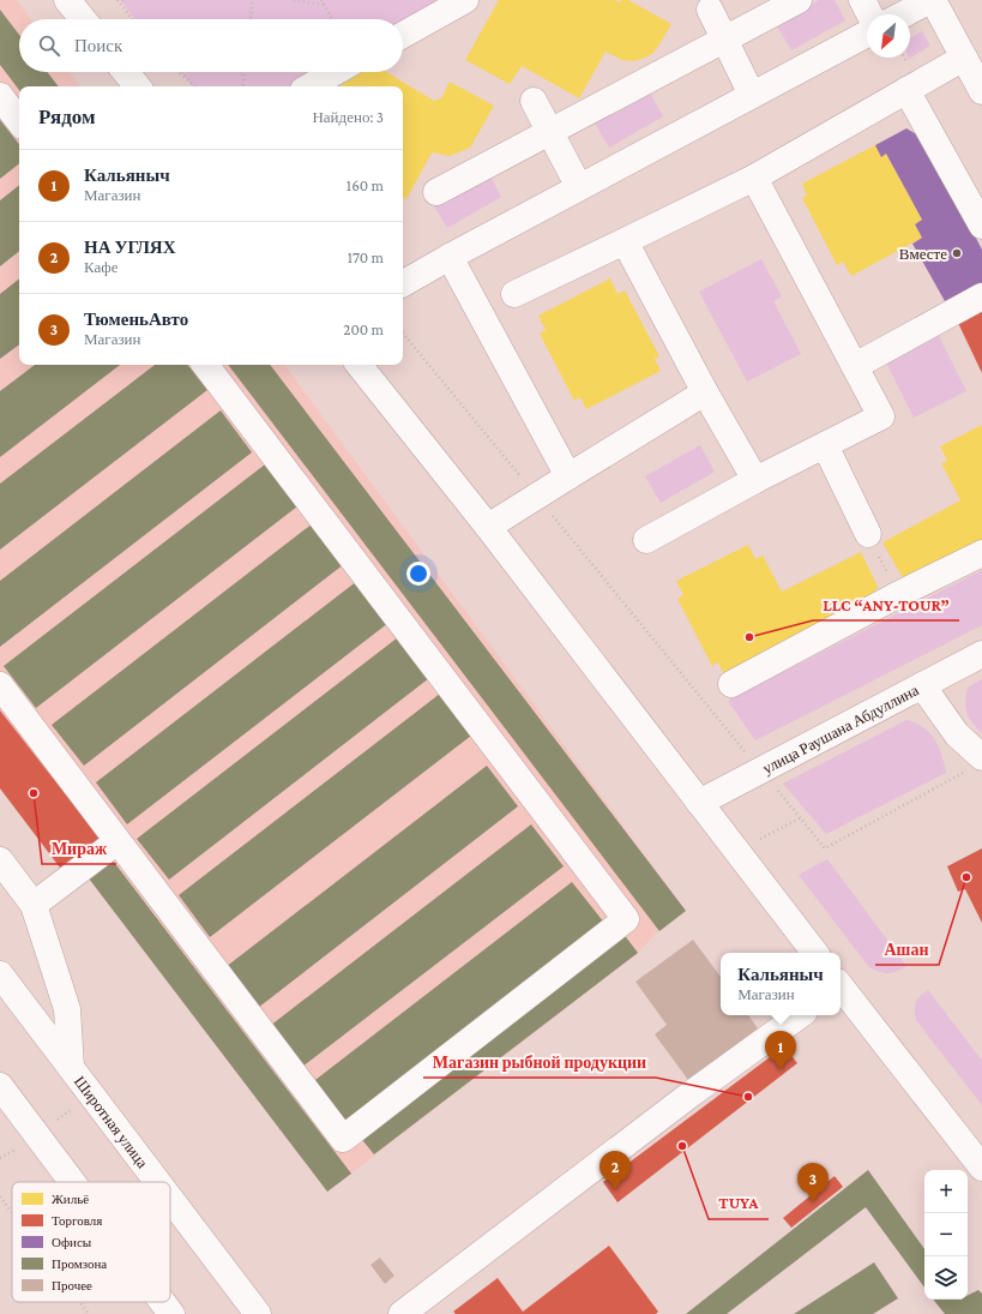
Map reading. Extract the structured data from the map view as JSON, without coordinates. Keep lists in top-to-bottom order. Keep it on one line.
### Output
{"streets":{"street":["улица Раушана Абдуллина","Широтная улица"]},"places":["Вместе","LLC “ANY-TOUR”","Мираж","Ашан","Магазин рыбной продукции","TUYA"],"legend":["Жильё","Торговля","Офисы","Промзона","Прочее"],"north":"bottom left","page":{"search":"Поиск","heading":["Рядом","Найдено: 3"],"list":[{"mark":"1","name":"Кальяныч","note":"Магазин","value":"160 m"},{"mark":"2","name":"НА УГЛЯХ","note":"Кафе","value":"170 m"},{"mark":"3","name":"ТюменьАвто","note":"Магазин","value":"200 m"}],"popup":["Кальяныч","Магазин"],"pins":["1","2","3"],"map_buttons":["+","−"]}}
